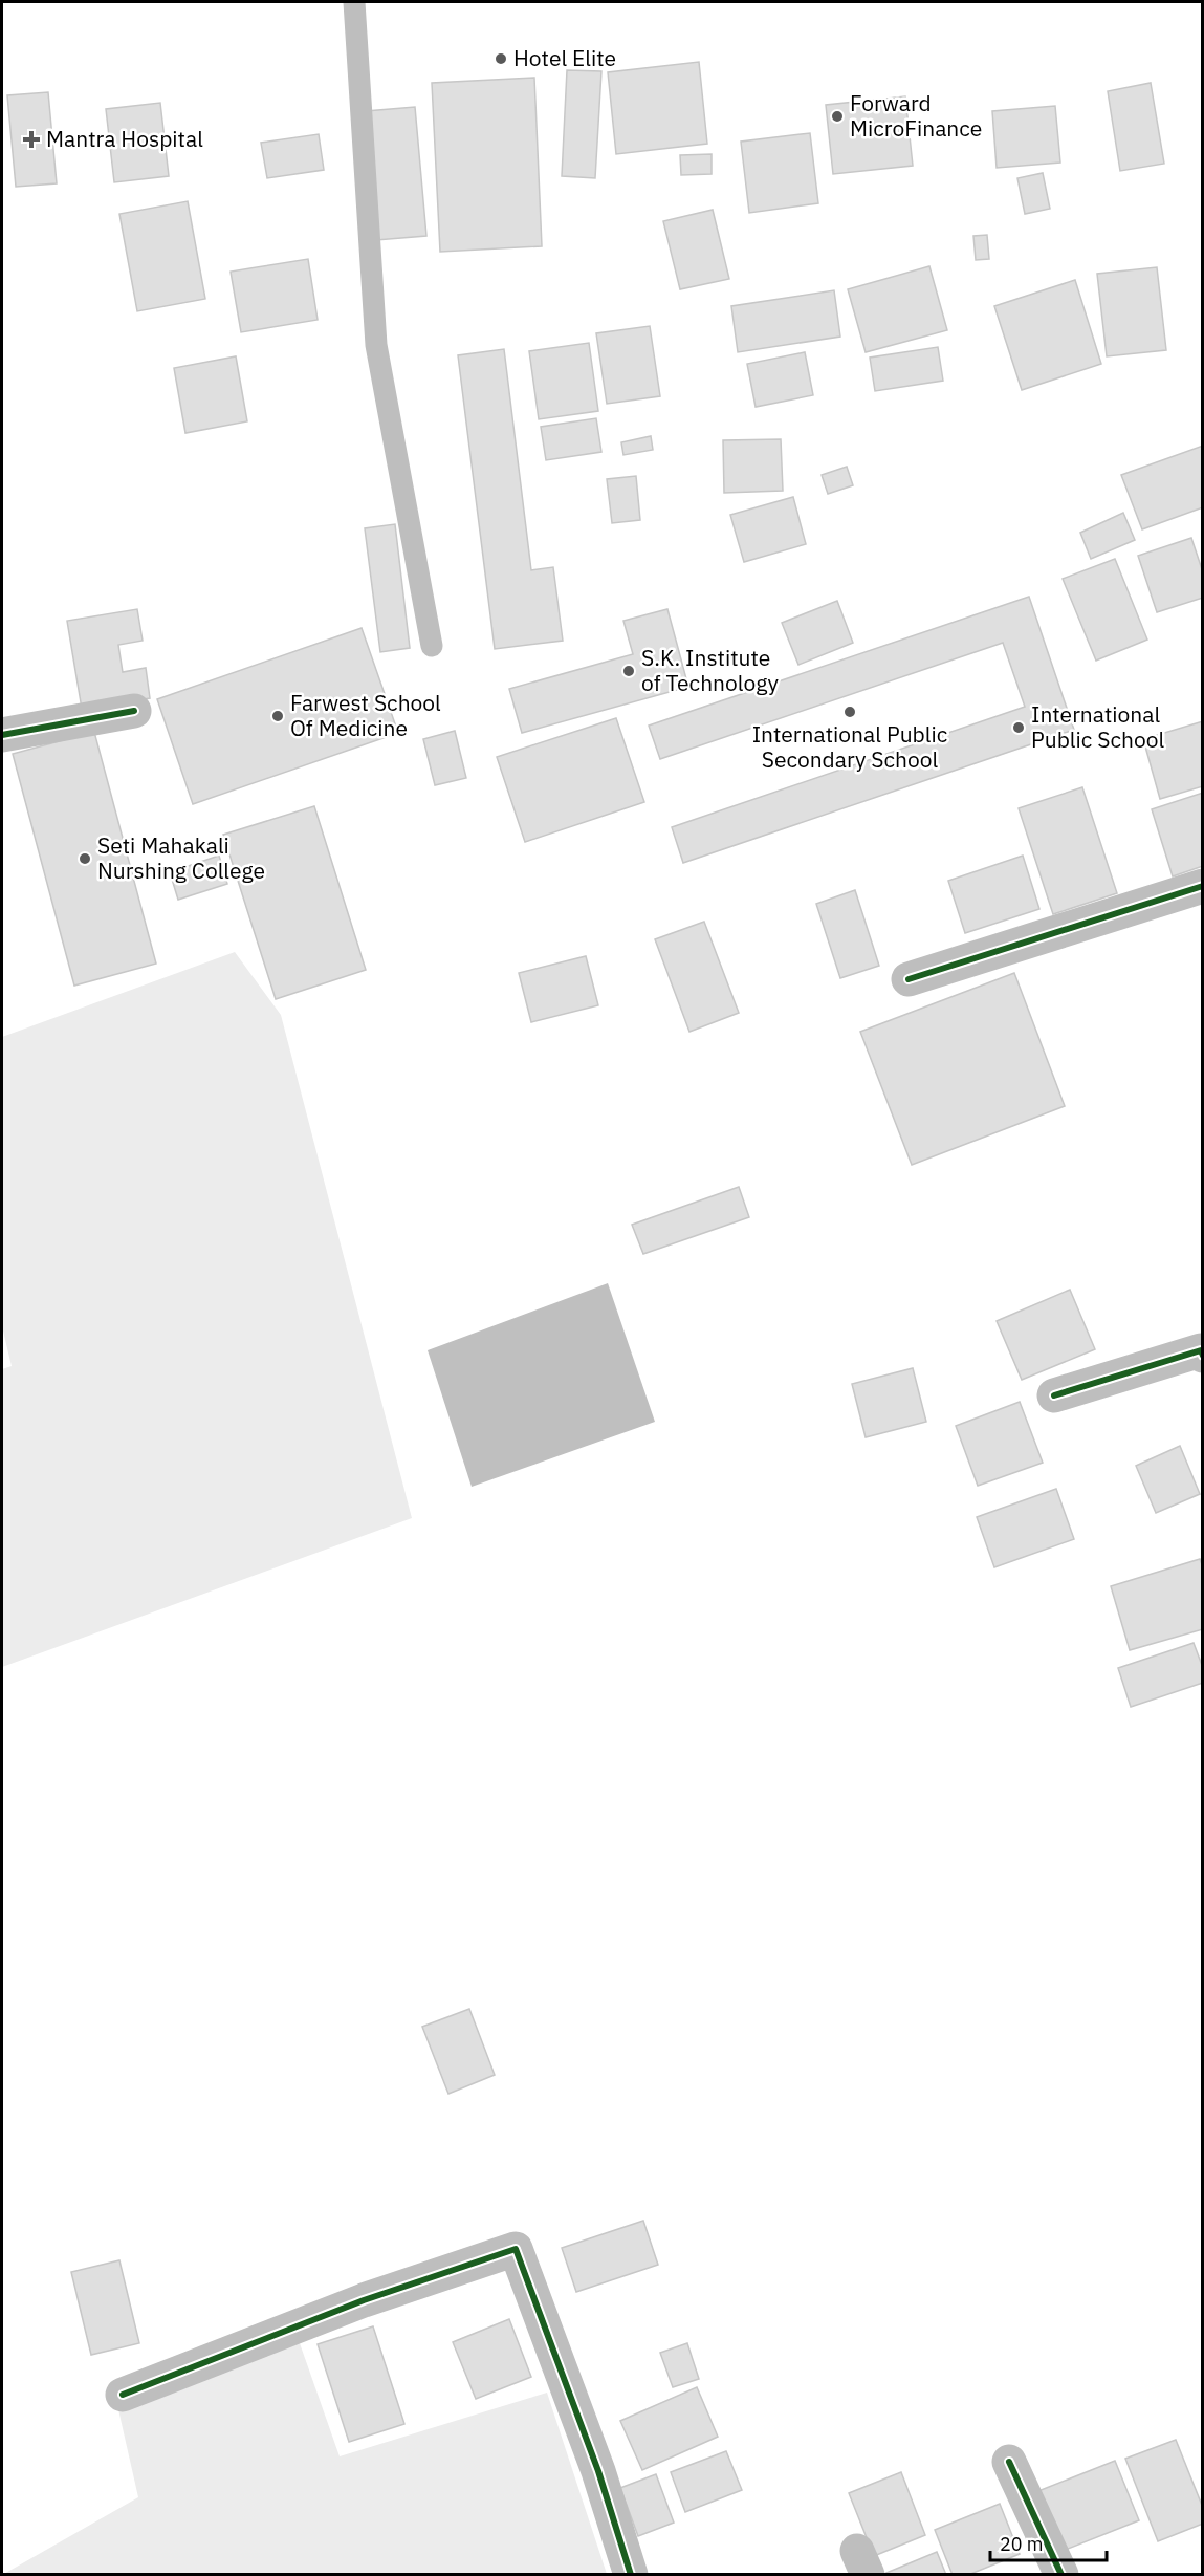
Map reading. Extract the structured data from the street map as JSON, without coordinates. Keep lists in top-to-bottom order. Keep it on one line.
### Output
{"places":{"other":["Hotel Elite","Forward MicroFinance","S.K. Institute of Technology","International Public Secondary School","Farwest School Of Medicine","International Public School","Seti Mahakali Nurshing College"],"health":["Mantra Hospital"]},"scale_bar":"20 m"}
